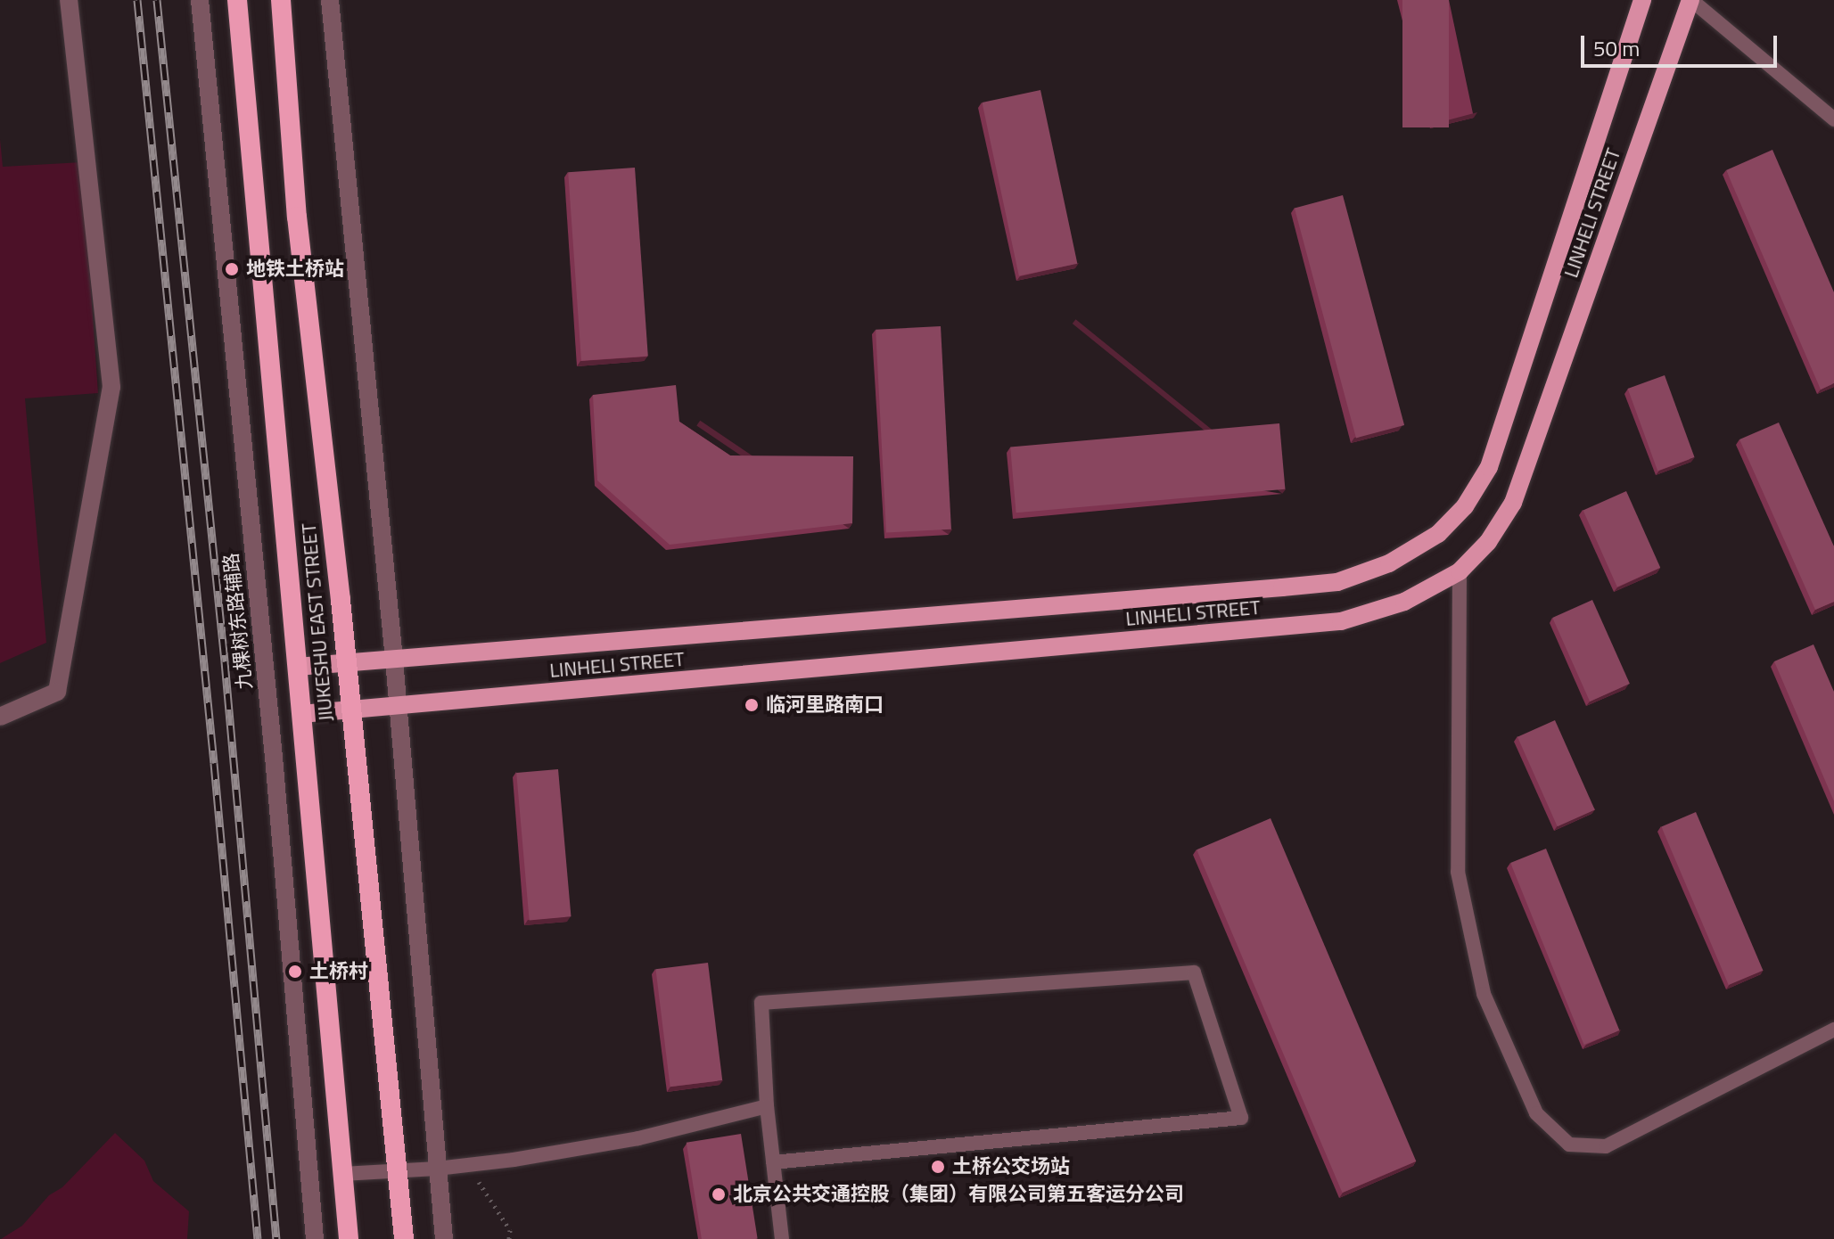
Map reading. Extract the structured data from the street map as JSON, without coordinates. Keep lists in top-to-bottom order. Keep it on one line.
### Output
{"streets":{"highway":["JIUKESHU EAST STREET"],"main road":["LINHELI STREET"],"street":["九棵树东路辅路"]},"crossings":[["LINHELI STREET","JIUKESHU EAST STREET"]],"places":["地铁土桥站","临河里路南口","土桥村","土桥公交场站","北京公共交通控股（集团）有限公司第五客运分公司"],"scale_bar":"50 m"}
